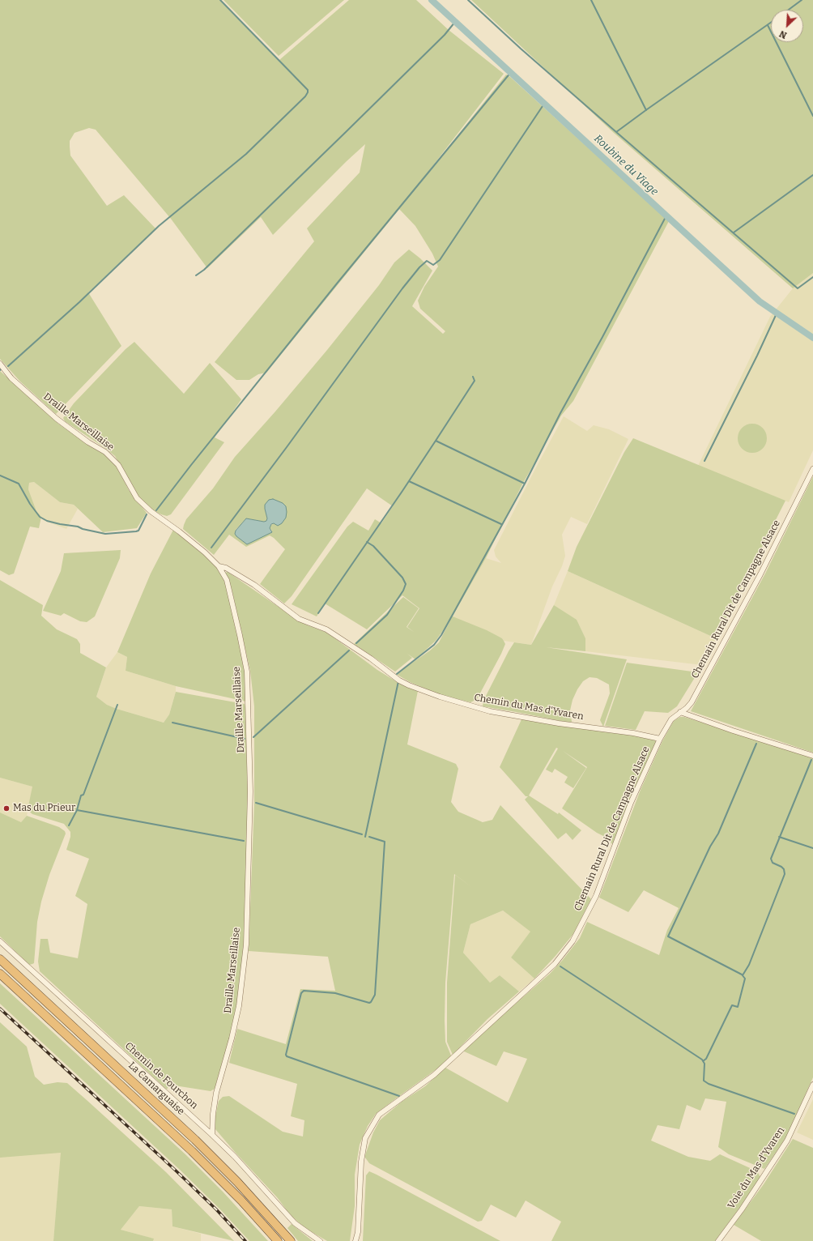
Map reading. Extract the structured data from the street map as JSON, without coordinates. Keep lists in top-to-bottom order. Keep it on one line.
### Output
{"streets":{"highway":["La Camarguaise"],"street":["Draille Marseillaise","Chemain Rural Dit de Campagne Alsace","Chemin du Mas d'Yvaren","Chemin de Fourchon","Voie du Mas d'Yvaren"]},"crossings":[["Draille Marseillaise","Chemin du Mas d'Yvaren"],["Draille Marseillaise","Chemin de Fourchon"],["Chemain Rural Dit de Campagne Alsace","Chemin du Mas d'Yvaren"]],"water":["Roubine du Viage"],"places":["Mas du Prieur"],"north":"bottom left"}
